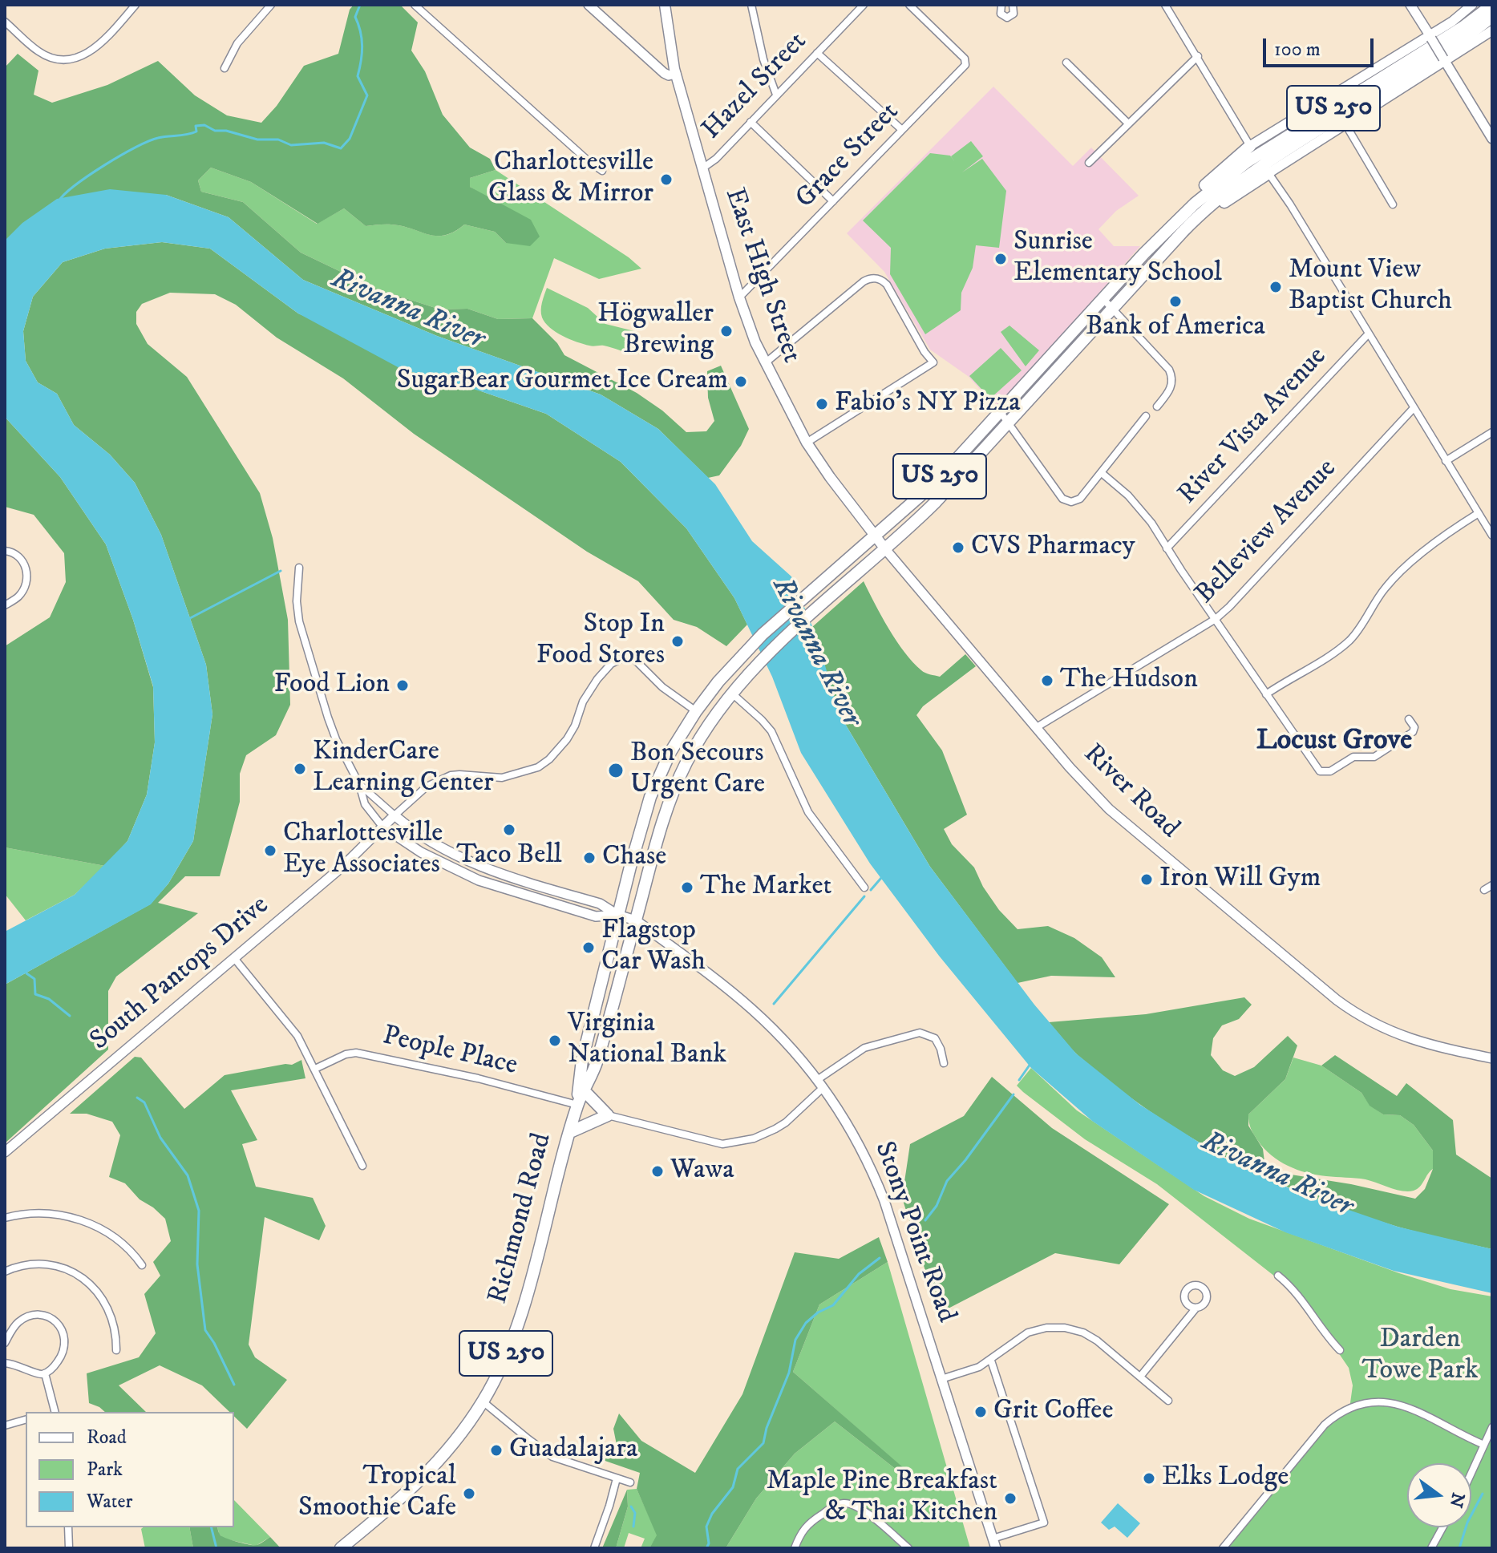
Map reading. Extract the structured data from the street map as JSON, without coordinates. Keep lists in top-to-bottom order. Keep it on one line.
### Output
{"streets":{"highway":["US 250","Richmond Road"],"main road":["East High Street"],"street":["Hazel Street","Grace Street","River Vista Avenue","Belleview Avenue","River Road","South Pantops Drive","People Place","Stony Point Road"]},"crossings":[["Hazel Street","East High Street"],["US 250","East High Street"],["US 250","River Road"],["US 250","South Pantops Drive"],["US 250","Richmond Road"],["US 250","Stony Point Road"],["Grace Street","East High Street"],["East High Street","River Road"],["Belleview Avenue","River Road"],["South Pantops Drive","Richmond Road"],["People Place","Richmond Road"],["Richmond Road","Stony Point Road"]],"districts":["Locust Grove"],"water":["Rivanna River"],"parks":["Darden Towe Park"],"places":["Charlottesville Glass & Mirror","Sunrise Elementary School","Mount View Baptist Church","Bank of America","Högwaller Brewing","SugarBear Gourmet Ice Cream","Fabio's NY Pizza","CVS Pharmacy","Stop In Food Stores","The Hudson","Food Lion","KinderCare Learning Center","Bon Secours Urgent Care","Taco Bell","Charlottesville Eye Associates","Chase","Iron Will Gym","The Market","Flagstop Car Wash","Virginia National Bank","Wawa","Grit Coffee","Guadalajara","Elks Lodge","Tropical Smoothie Cafe","Maple Pine Breakfast & Thai Kitchen"],"legend":["Road","Park","Water"],"scale_bar":"100 m","north":"right"}
